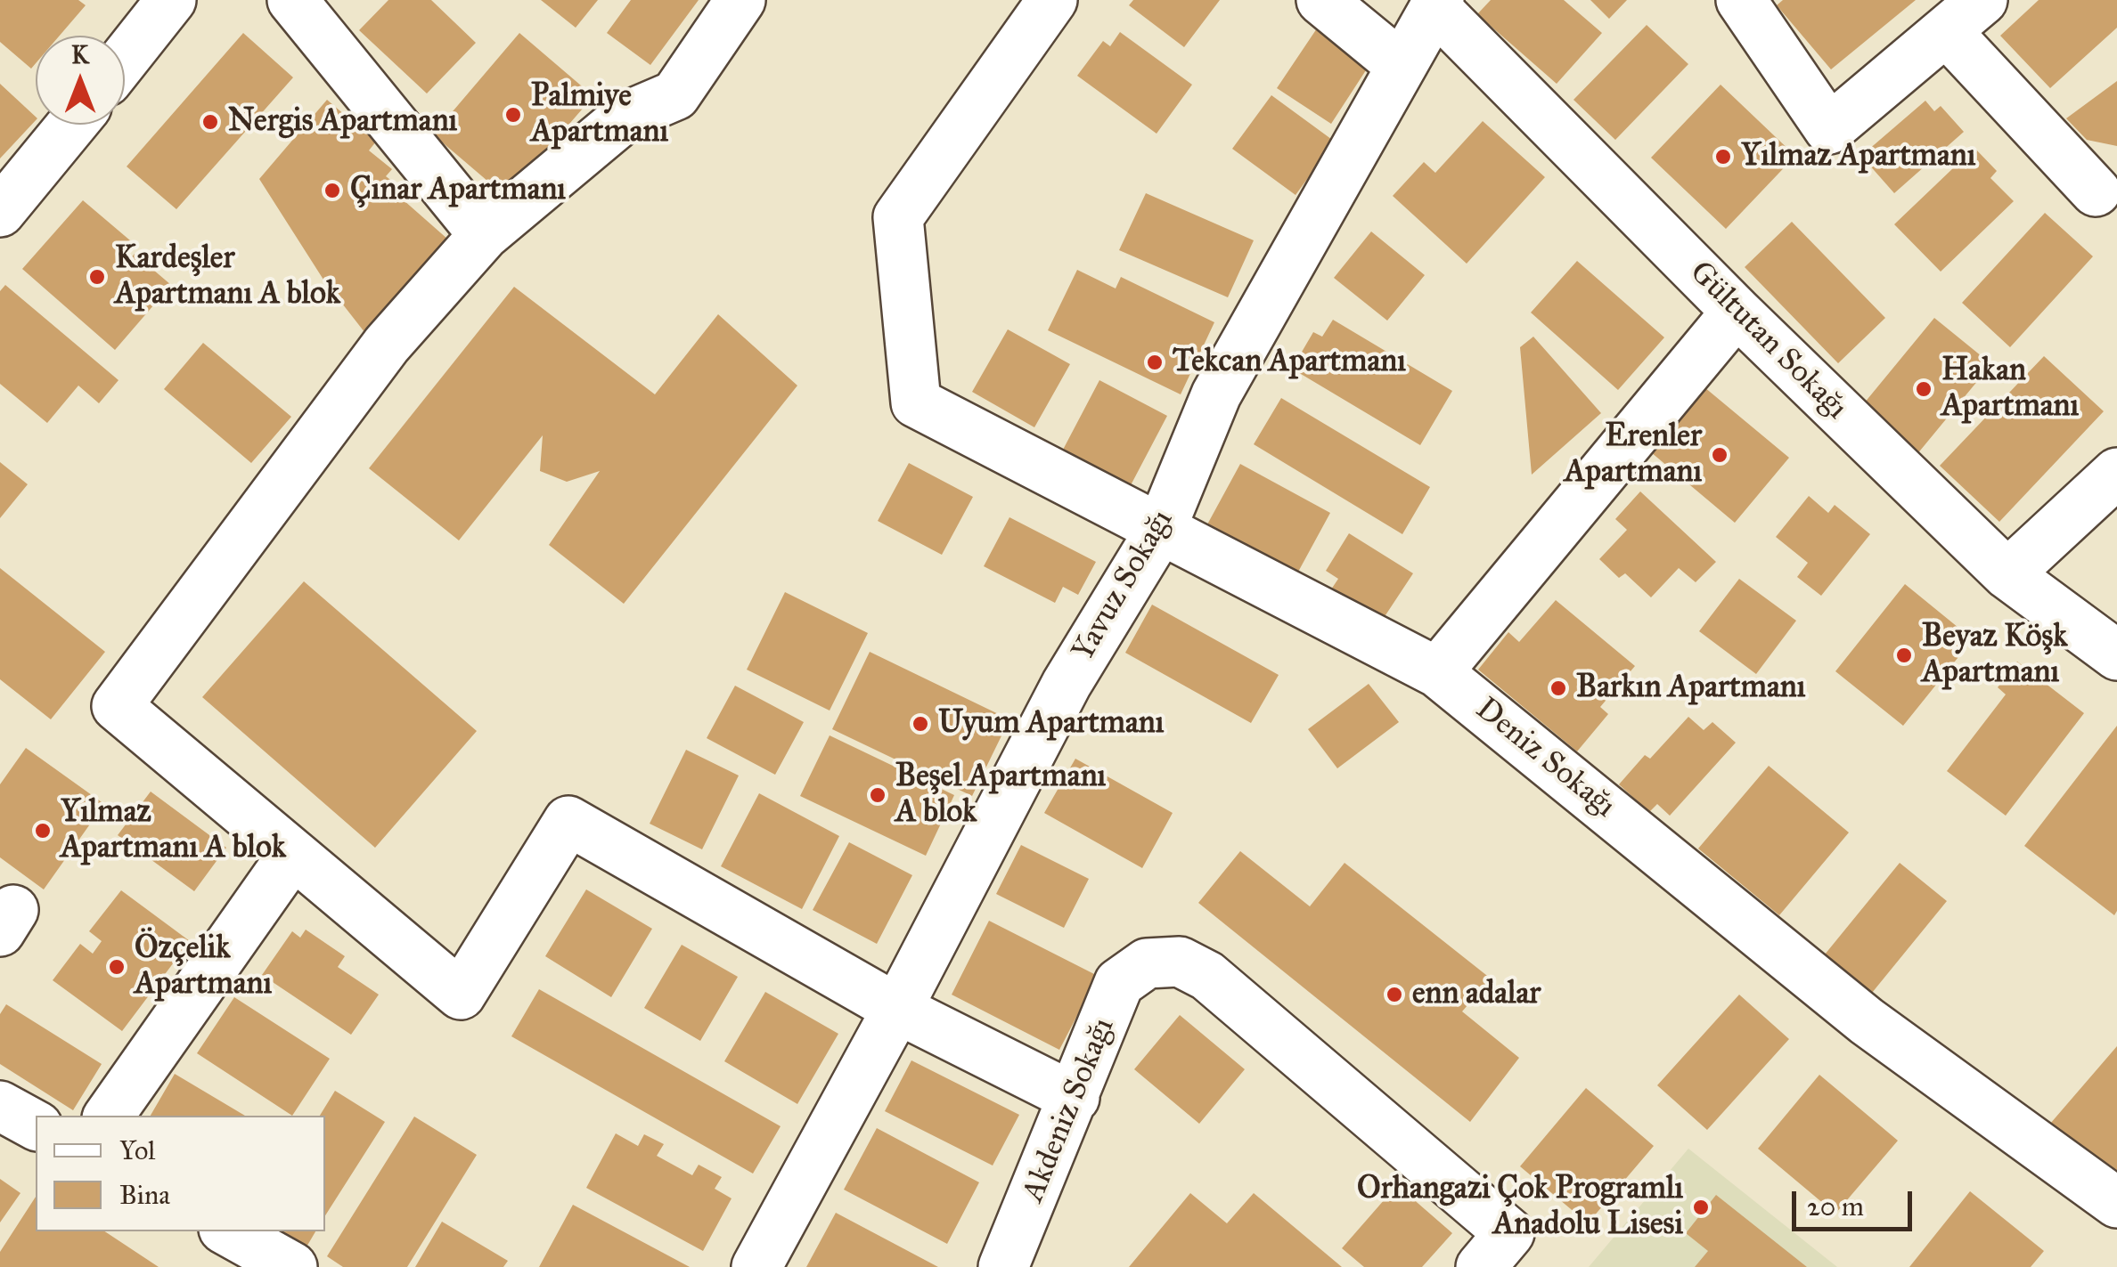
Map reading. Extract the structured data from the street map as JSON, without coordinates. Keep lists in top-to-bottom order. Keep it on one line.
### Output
{"streets":{"street":["Gültutan Sokağı","Yavuz Sokağı","Deniz Sokağı","Akdeniz Sokağı"]},"crossings":[["Gültutan Sokağı","Yavuz Sokağı"],["Yavuz Sokağı","Deniz Sokağı"]],"places":["Palmiye Apartmanı","Nergis Apartmanı","Yılmaz Apartmanı","Çınar Apartmanı","Kardeşler Apartmanı A blok","Tekcan Apartmanı","Hakan Apartmanı","Erenler Apartmanı","Beyaz Köşk Apartmanı","Barkın Apartmanı","Uyum Apartmanı","Beşel Apartmanı A blok","Yılmaz Apartmanı A blok","Özçelik Apartmanı","enn adalar","Orhangazi Çok Programlı Anadolu Lisesi"],"legend":["Yol","Bina"],"scale_bar":"20 m","north":"top"}
